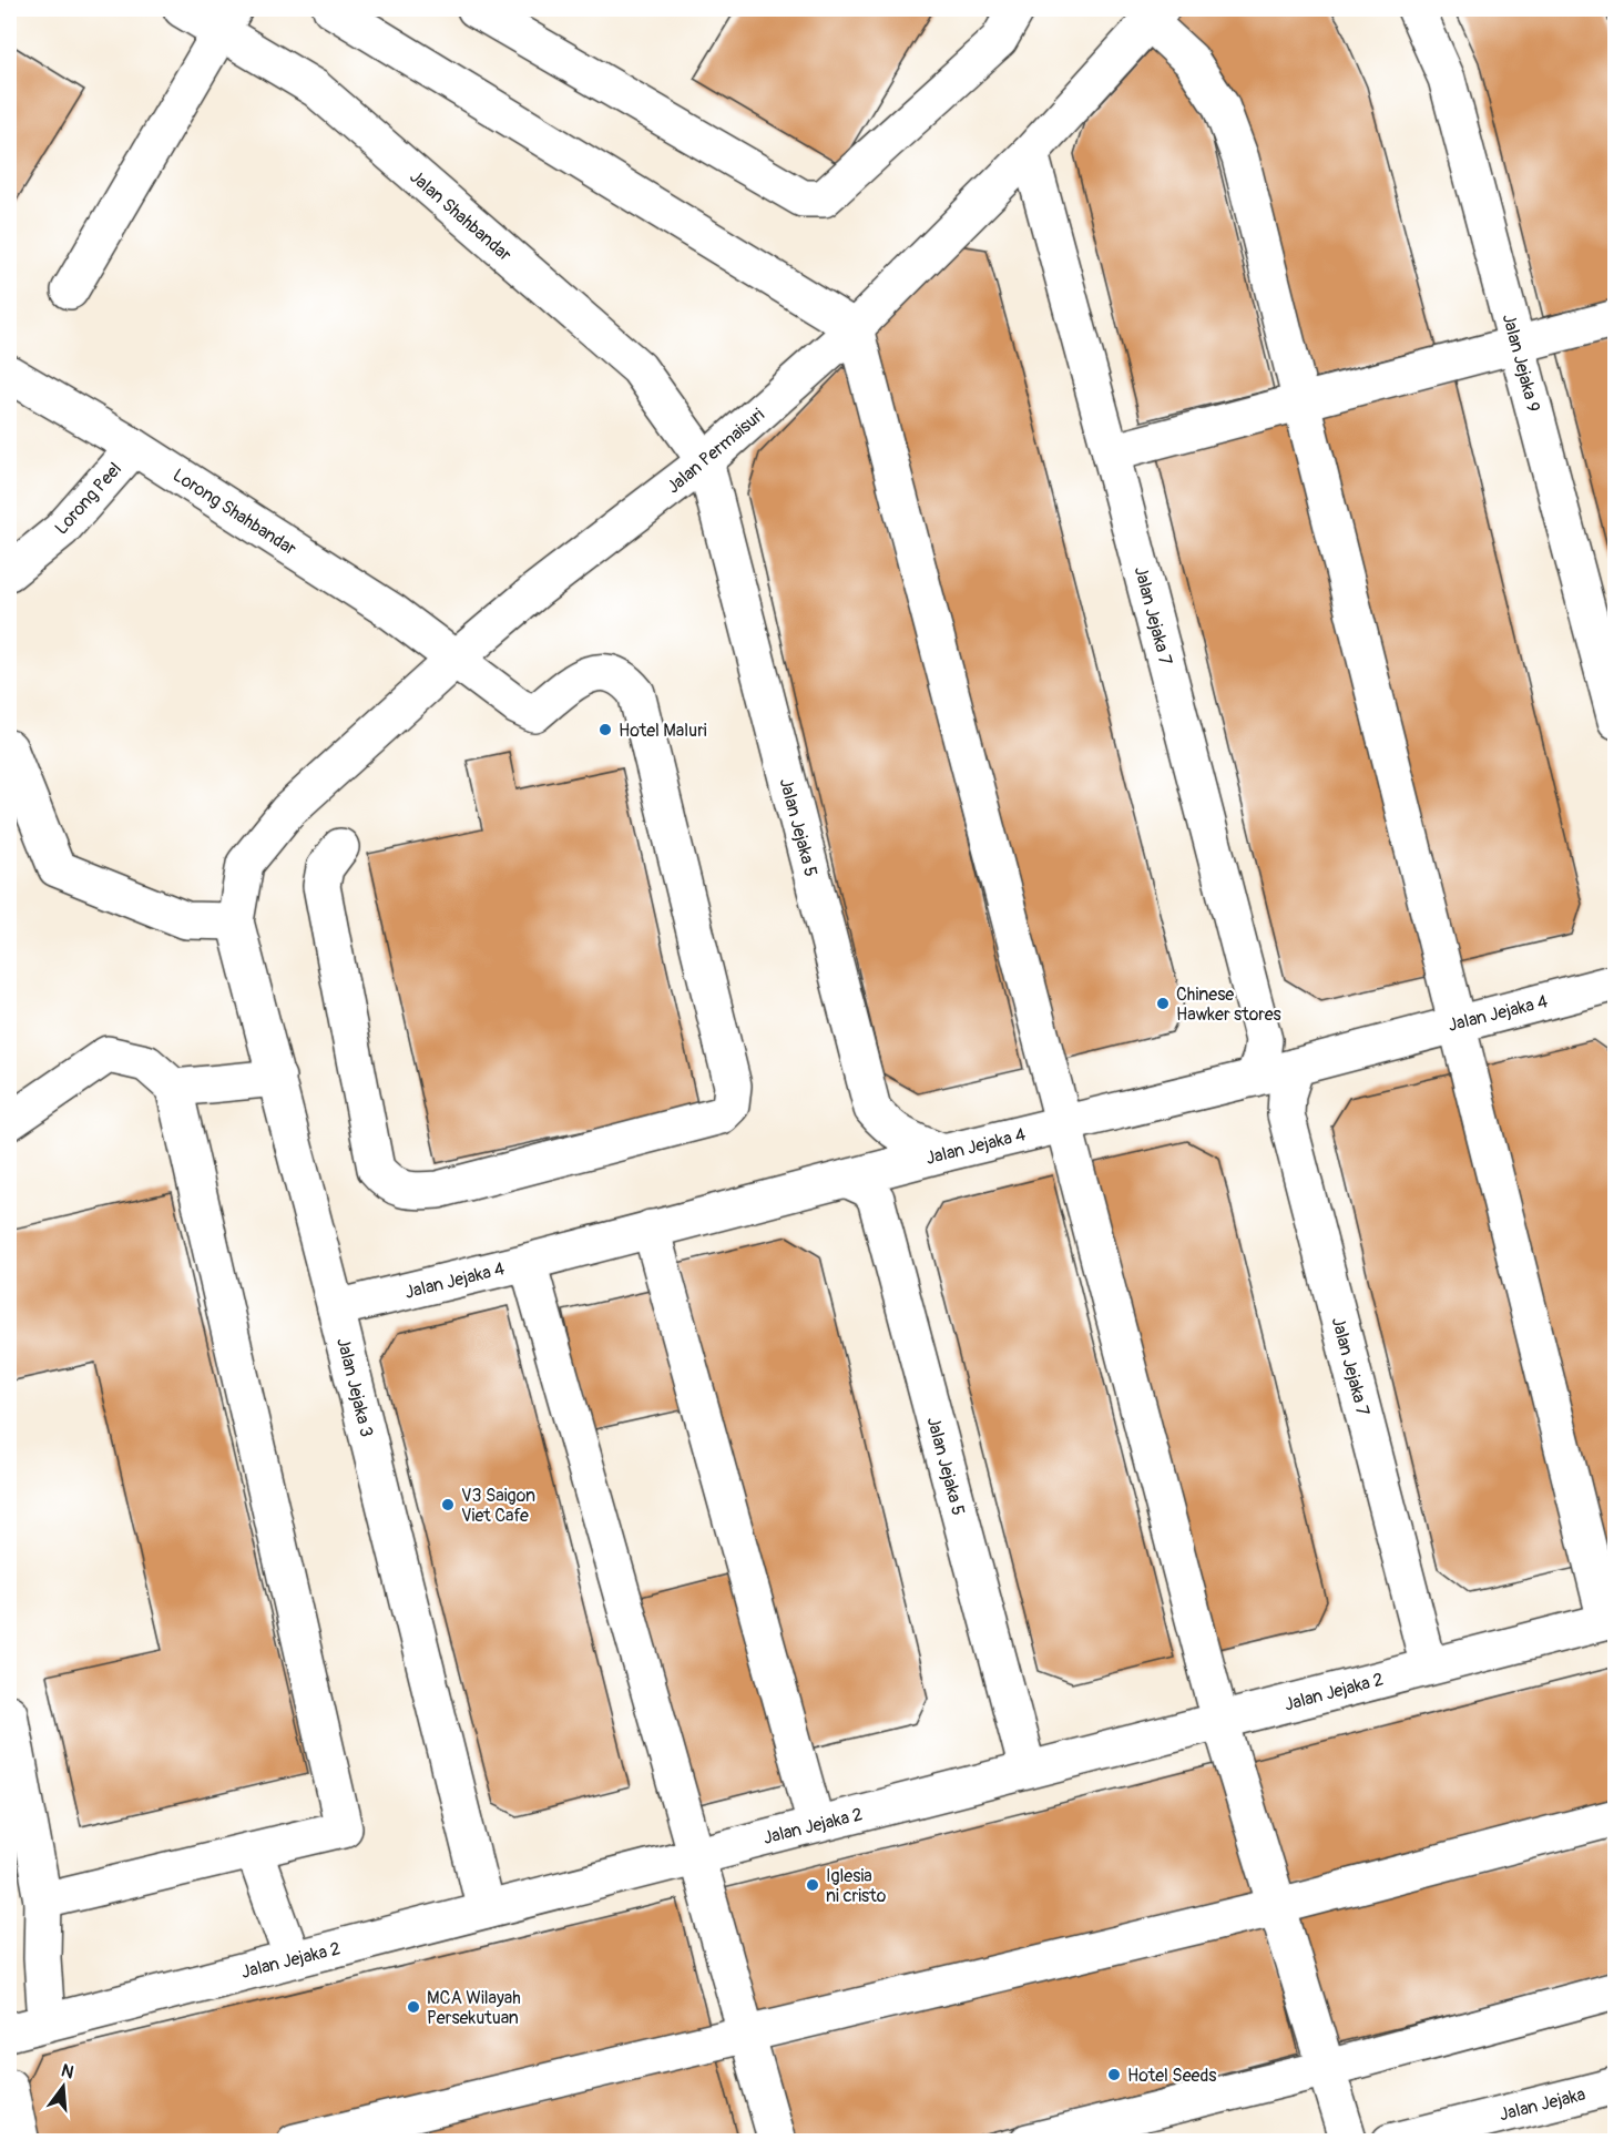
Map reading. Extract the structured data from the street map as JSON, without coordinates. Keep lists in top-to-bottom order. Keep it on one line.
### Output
{"streets":{"street":["Jalan Shahbandar","Jalan Jejaka 9","Jalan Permaisuri","Lorong Peel","Lorong Shahbandar","Jalan Jejaka 7","Jalan Jejaka 5","Jalan Jejaka 4","Jalan Jejaka 3","Jalan Jejaka 2","Jalan Jejaka"]},"crossings":[["Jalan Shahbandar","Jalan Permaisuri"],["Jalan Shahbandar","Jalan Jejaka 5"],["Jalan Permaisuri","Lorong Shahbandar"],["Jalan Permaisuri","Jalan Jejaka 7"],["Jalan Permaisuri","Jalan Jejaka 5"],["Jalan Permaisuri","Jalan Jejaka 3"],["Lorong Peel","Lorong Shahbandar"],["Jalan Jejaka 7","Jalan Jejaka 4"],["Jalan Jejaka 7","Jalan Jejaka 2"],["Jalan Jejaka 5","Jalan Jejaka 4"],["Jalan Jejaka 5","Jalan Jejaka 2"],["Jalan Jejaka 4","Jalan Jejaka 3"],["Jalan Jejaka 3","Jalan Jejaka 2"]],"places":["Hotel Maluri","Chinese Hawker stores","V3 Saigon Viet Cafe","Iglesia ni cristo","MCA Wilayah Persekutuan","Hotel Seeds"],"north":"top"}
